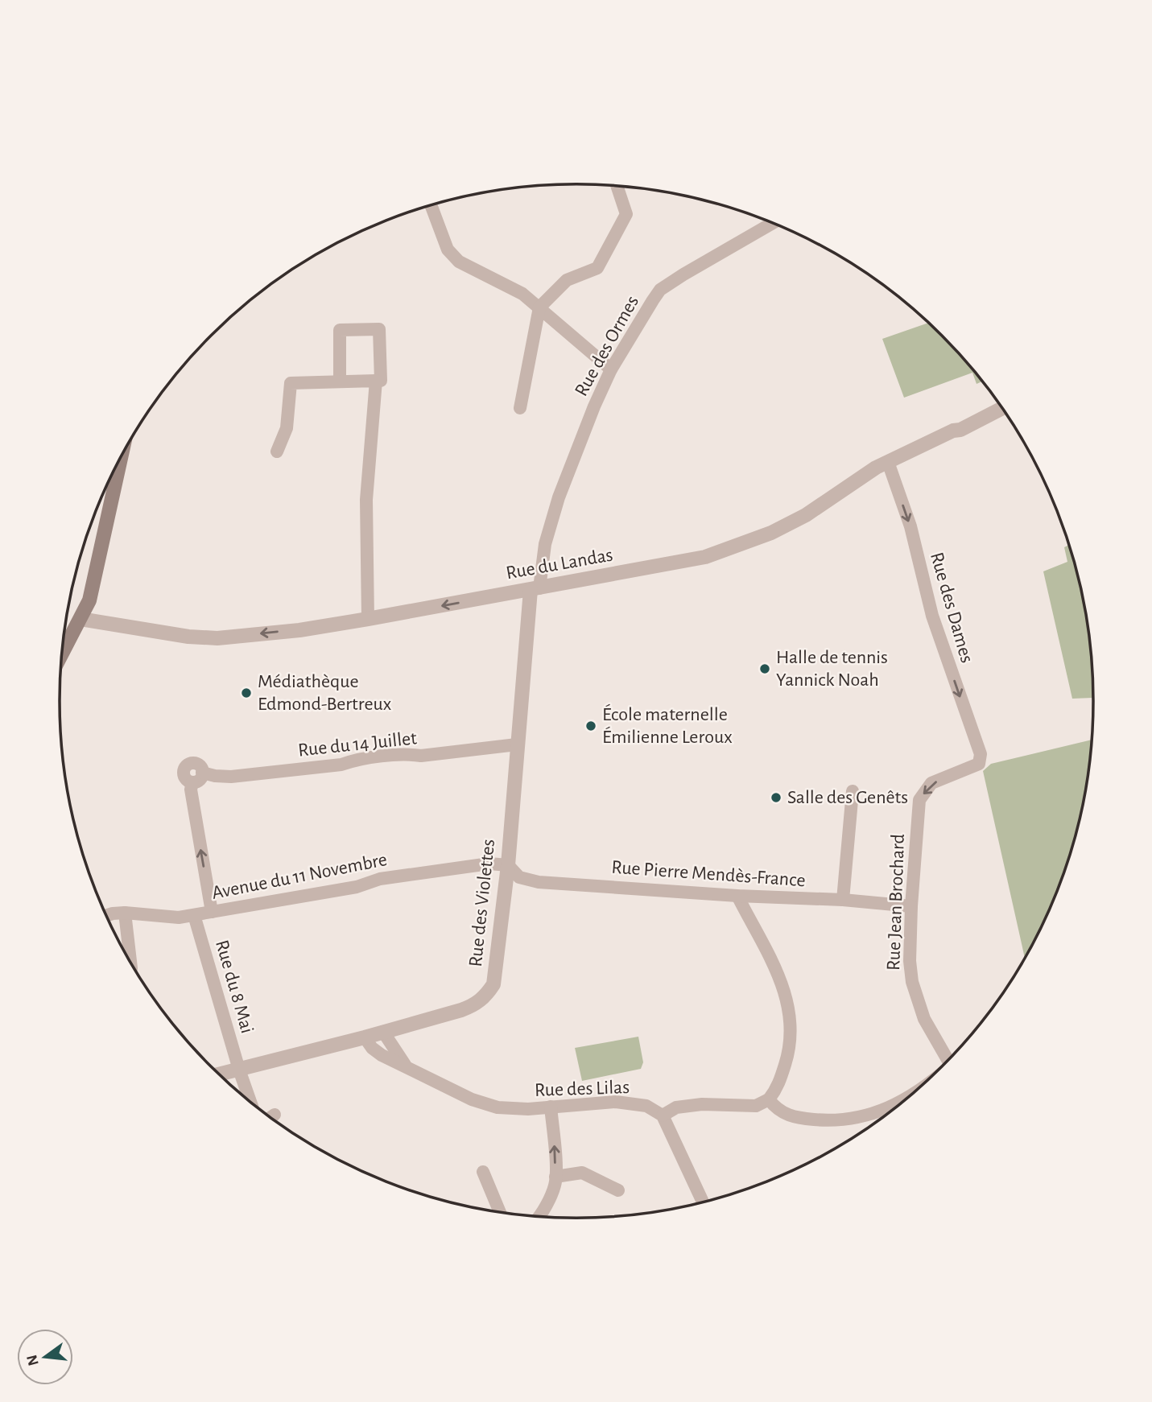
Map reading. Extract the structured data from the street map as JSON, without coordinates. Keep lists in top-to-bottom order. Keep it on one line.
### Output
{"streets":{"street":["Rue des Ormes","Rue du Landas","Rue des Dames","Rue du 14 Juillet","Rue Pierre Mendès-France","Avenue du 11 Novembre","Rue Jean Brochard","Rue des Violettes","Rue du 8 Mai","Rue des Lilas"]},"crossings":[["Rue des Ormes","Rue du Landas"],["Rue des Ormes","Rue des Violettes"],["Rue du Landas","Rue des Dames"],["Rue du Landas","Rue des Violettes"],["Rue des Dames","Rue Jean Brochard"],["Rue du 14 Juillet","Avenue du 11 Novembre"],["Rue du 14 Juillet","Rue des Violettes"],["Rue Pierre Mendès-France","Avenue du 11 Novembre"],["Rue Pierre Mendès-France","Rue Jean Brochard"],["Rue Pierre Mendès-France","Rue des Violettes"],["Avenue du 11 Novembre","Rue des Violettes"],["Avenue du 11 Novembre","Rue du 8 Mai"],["Rue des Violettes","Rue du 8 Mai"],["Rue des Violettes","Rue des Lilas"]],"one_way":["Rue du Landas","Rue des Dames"],"places":["Halle de tennis Yannick Noah","Médiathèque Edmond-Bertreux","École maternelle Émilienne Leroux","Salle des Genêts"],"north":"left"}
